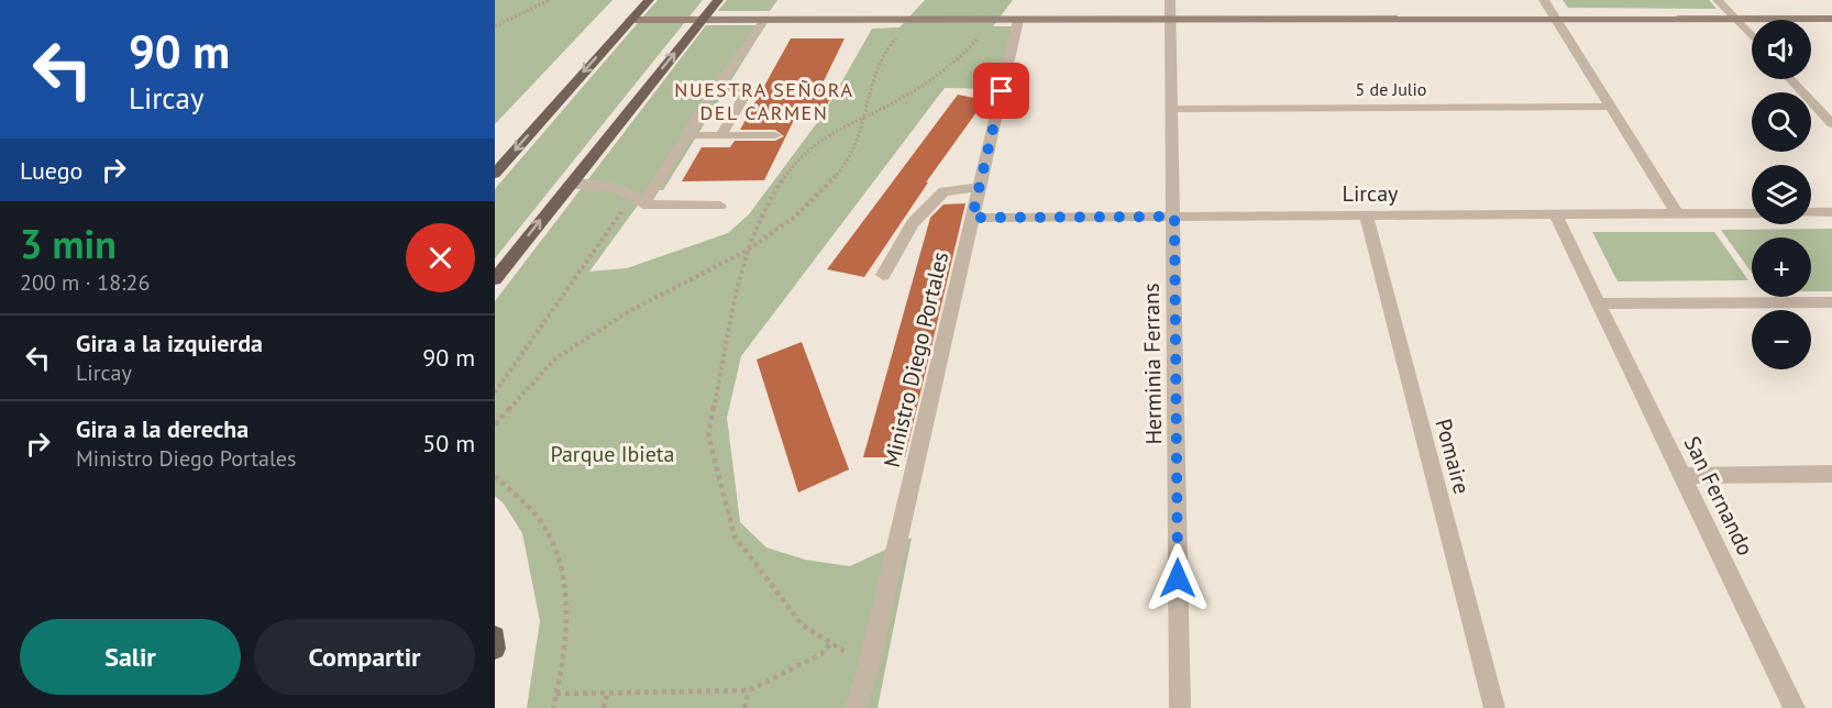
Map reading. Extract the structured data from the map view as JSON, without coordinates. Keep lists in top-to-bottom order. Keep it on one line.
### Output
{"streets":{"street":["5 de Julio","Lircay","Ministro Diego Portales","Herminia Ferrans","Pomaire","San Fernando"]},"crossings":[["5 de Julio","Herminia Ferrans"],["Lircay","Ministro Diego Portales"],["Lircay","Herminia Ferrans"],["Lircay","Pomaire"],["Lircay","San Fernando"]],"districts":["NUESTRA SEÑORA DEL CARMEN"],"parks":["Parque Ibieta"],"page":{"turn":["90 m","Lircay"],"map_buttons":["+","−"],"then":"Luego","heading":["3 min","200 m · 18:26"],"list":[{"name":"Gira a la izquierda","note":"Lircay","value":"90 m"},{"name":"Gira a la derecha","note":"Ministro Diego Portales","value":"50 m"}],"buttons":["Salir","Compartir"]}}
